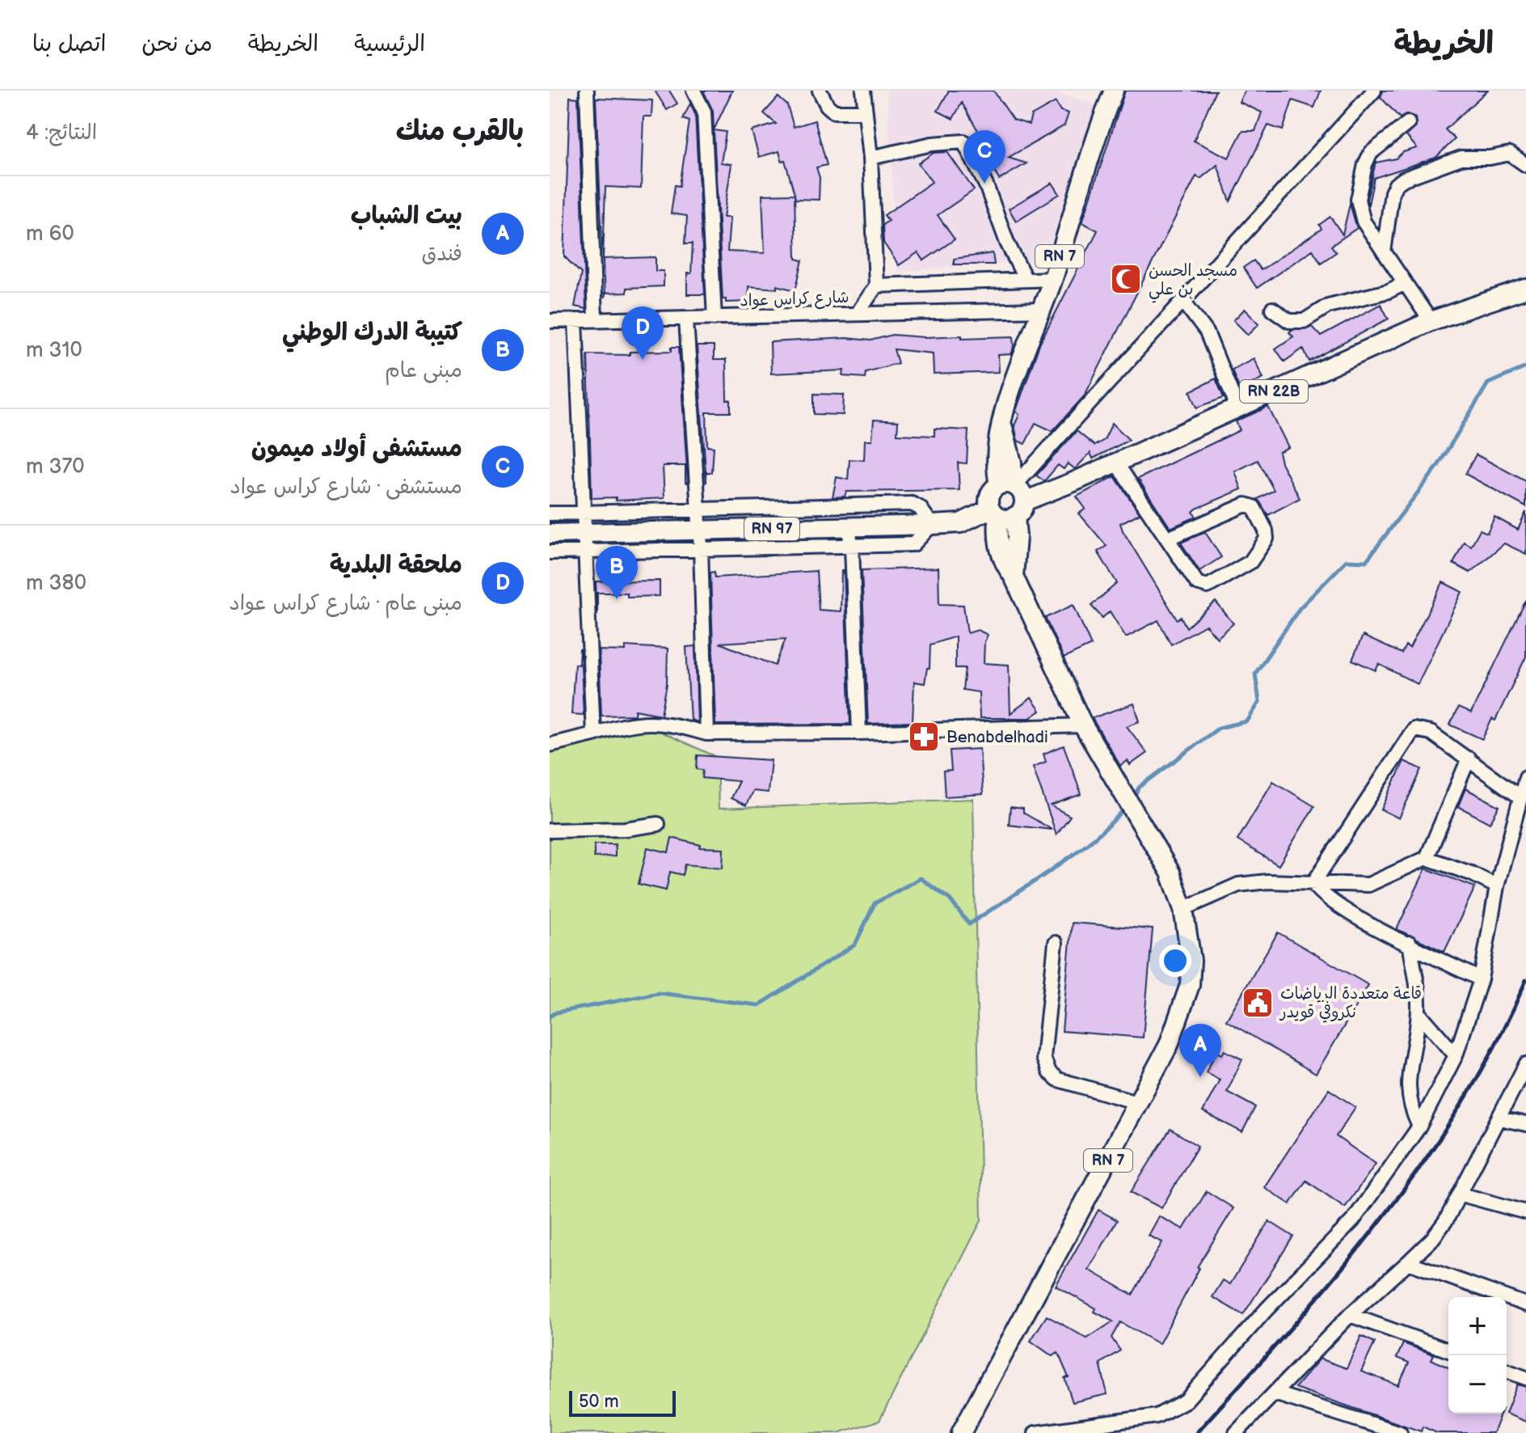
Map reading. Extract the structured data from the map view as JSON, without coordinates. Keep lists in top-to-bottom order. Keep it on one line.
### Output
{"streets":{"main road":["RN 7","RN 22B","RN 97"],"street":["شارع كراس عواد"]},"crossings":[["RN 7","شارع كراس عواد"],["RN 7","RN 22B"],["RN 7","RN 97"],["RN 22B","RN 97"]],"places":{"mosque":["مسجد الحسن بن علي"],"pharmacy":["Benabdelhadi"],"public building":["قاعة متعددة الرياضات نكروفي قويدر"]},"scale_bar":"50 m","page":{"header":"الخريطة","nav":["الرئيسية","الخريطة","من نحن","اتصل بنا"],"heading":["بالقرب منك","النتائج: 4"],"pins":["C","D","B","A"],"list":[{"mark":"A","name":"بيت الشباب","note":"فندق","value":"60 m"},{"mark":"B","name":"كتيبة الدرك الوطني","note":"مبنى عام","value":"310 m"},{"mark":"C","name":"مستشفى أولاد ميمون","note":"مستشفى · شارع كراس عواد","value":"370 m"},{"mark":"D","name":"ملحقة البلدية","note":"مبنى عام · شارع كراس عواد","value":"380 m"}],"map_buttons":["+","−"],"scale":"50 m"}}
